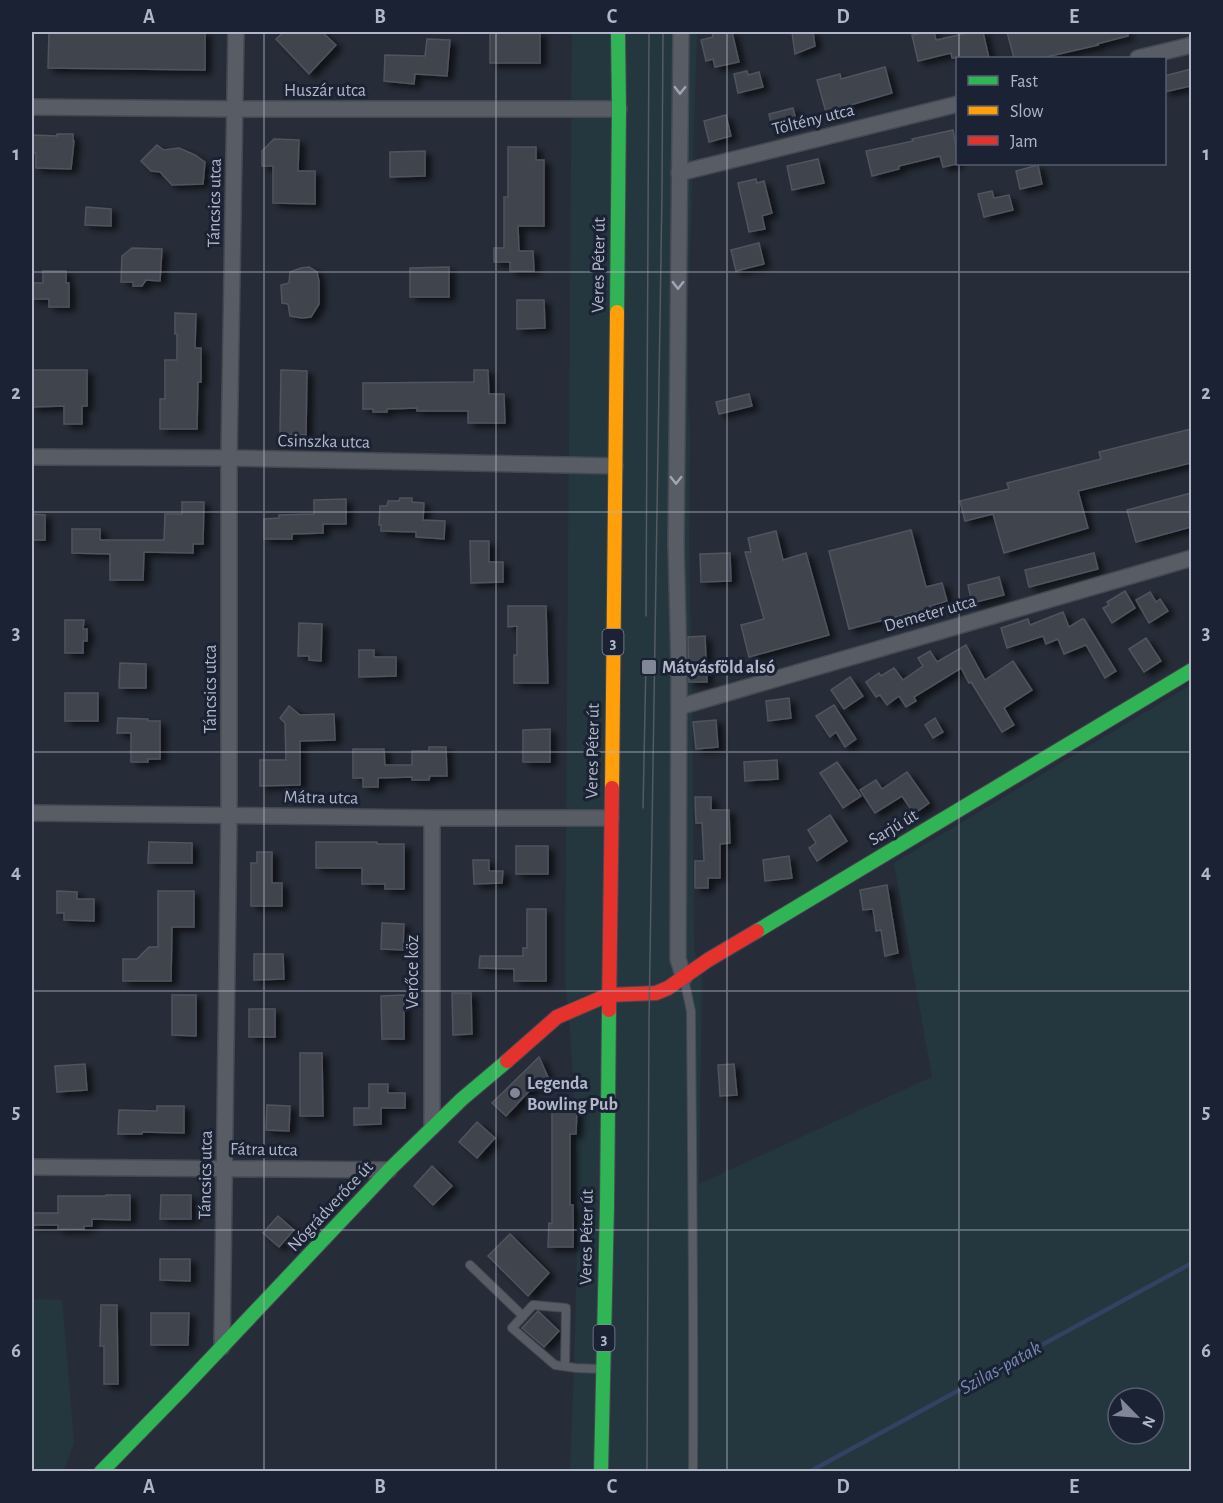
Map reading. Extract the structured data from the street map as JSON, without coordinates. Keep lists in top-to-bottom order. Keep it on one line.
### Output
{"streets":{"main road":["Veres Péter út","3","Sarjú út","Nógrádverőce út"],"street":["Huszár utca","Töltény utca","Táncsics utca","Csinszka utca","Demeter utca","Mátra utca","Verőce köz","Fátra utca"]},"crossings":[["Huszár utca","Táncsics utca"],["Huszár utca","Veres Péter út"],["Táncsics utca","Csinszka utca"],["Táncsics utca","Mátra utca"],["Táncsics utca","Fátra utca"],["Táncsics utca","Nógrádverőce út"],["Veres Péter út","Csinszka utca"],["Veres Péter út","Mátra utca"],["Veres Péter út","Sarjú út"],["Veres Péter út","Nógrádverőce út"],["Mátra utca","Verőce köz"],["Sarjú út","Nógrádverőce út"],["Verőce köz","Nógrádverőce út"],["Fátra utca","Nógrádverőce út"]],"water":["Szilas-patak"],"places":{"transit":["Mátyásföld alsó"],"other":["Legenda Bowling Pub"]},"legend":["Fast","Slow","Jam"],"north":"bottom right","grid":{"columns":["A","B","C","D","E"],"rows":["1","2","3","4","5","6"]}}
